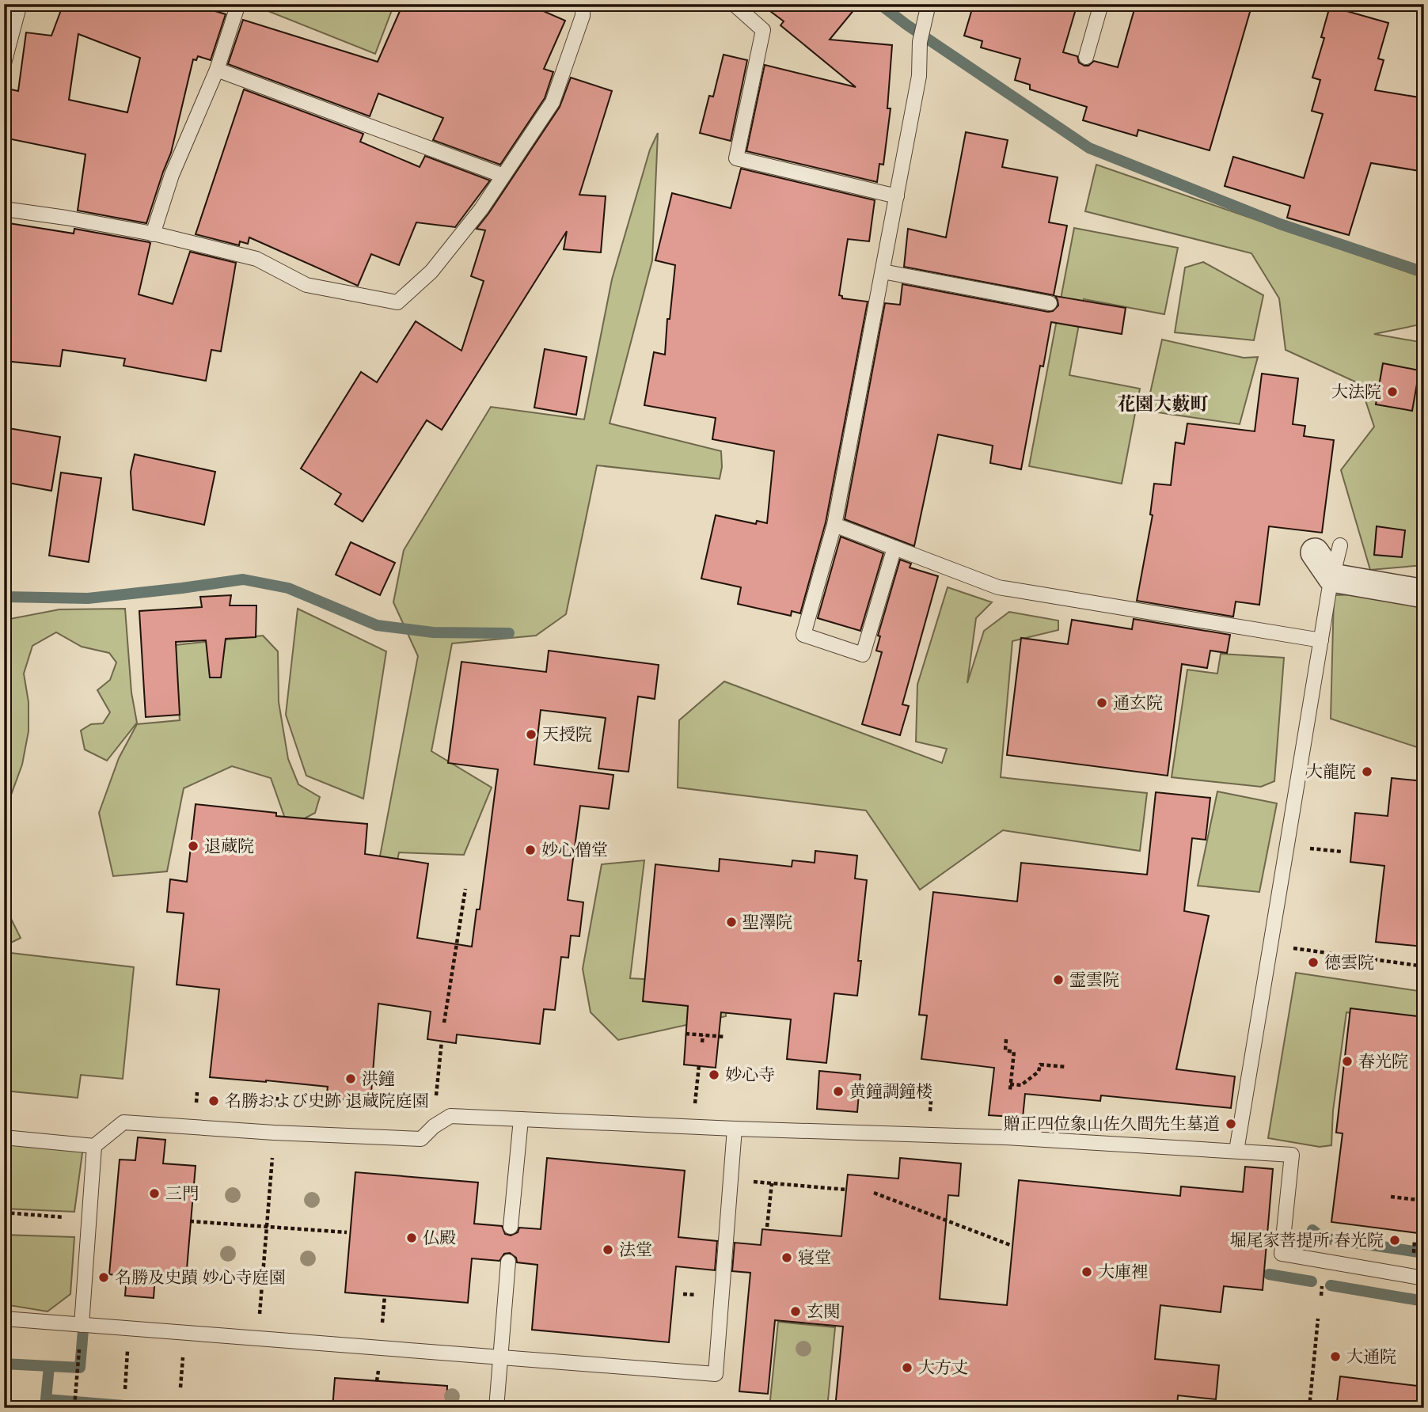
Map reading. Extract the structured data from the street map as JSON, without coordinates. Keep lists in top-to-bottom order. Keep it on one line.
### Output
{"districts":["花園大藪町"],"places":["大法院","通玄院","天授院","大龍院","退蔵院","妙心僧堂","聖澤院","德雲院","霊雲院","春光院","妙心寺","洪鐘","黄鐘調鐘楼","名勝および史跡 退蔵院庭園","贈正四位象山佐久間先生墓道","三門","仏殿","堀尾家菩提所 春光院","法堂","寝堂","大庫裡","名勝及史蹟 妙心寺庭園","玄関","大通院","大方丈"]}
